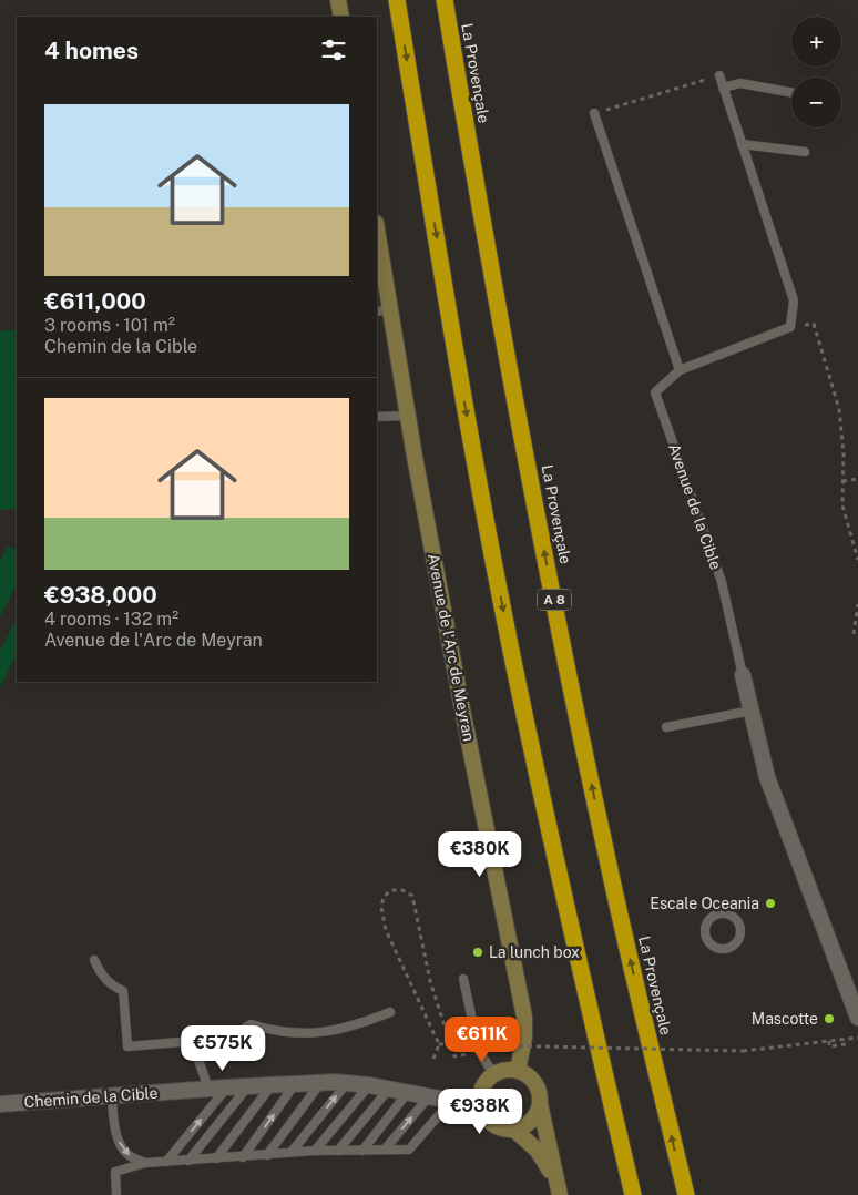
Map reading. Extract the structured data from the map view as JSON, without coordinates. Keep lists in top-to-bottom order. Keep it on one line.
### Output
{"streets":{"highway":["La Provençale","A 8"],"main road":["Avenue de l'Arc de Meyran"],"street":["Avenue de la Cible","Chemin de la Cible"]},"crossings":[["Avenue de l'Arc de Meyran","Chemin de la Cible"]],"places":["Escale Oceania","La lunch box","Mascotte"],"page":{"map_buttons":["+","−"],"heading":"4 homes","list":[{"name":"€611,000","note":"3 rooms · 101 m² · Chemin de la Cible"},{"name":"€938,000","note":"4 rooms · 132 m² · Avenue de l'Arc de Meyran"}],"price":["€380K","€611K","€575K","€938K"]}}
